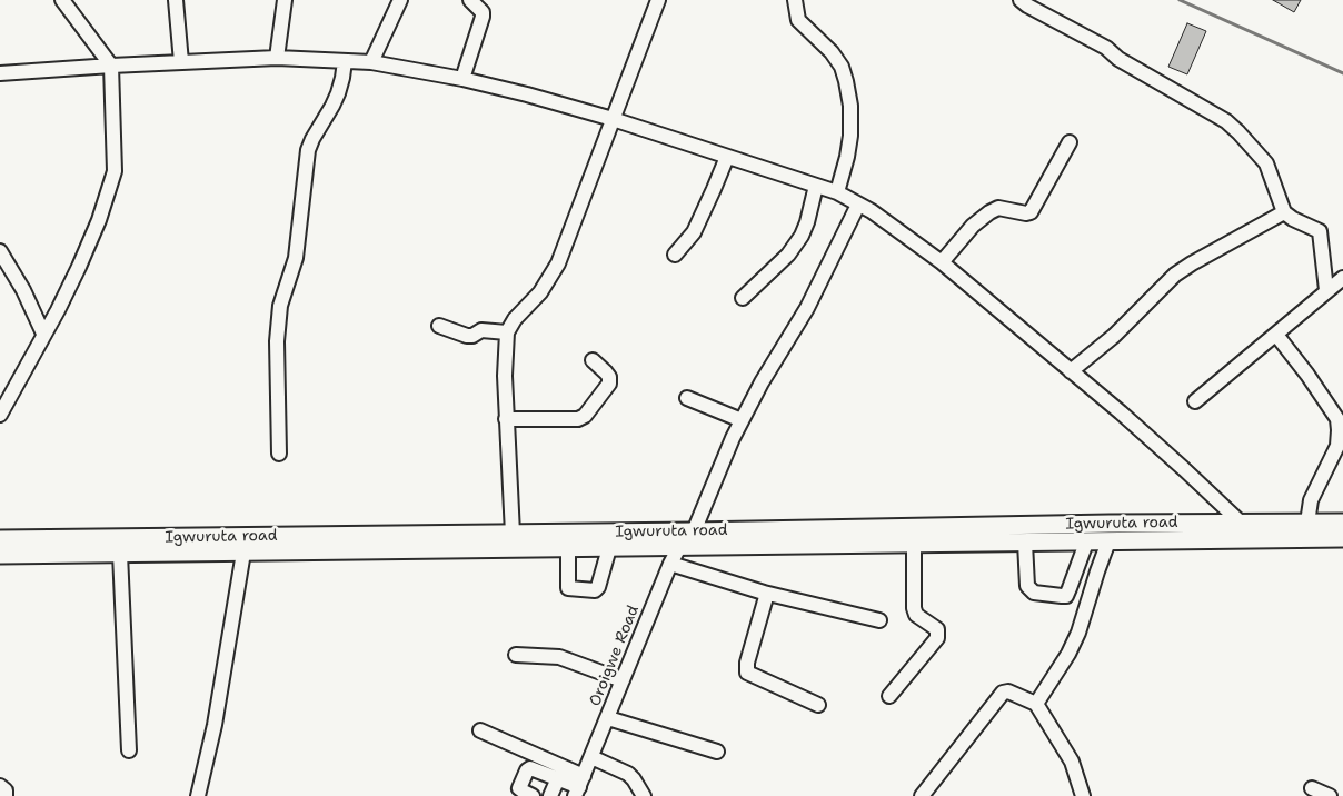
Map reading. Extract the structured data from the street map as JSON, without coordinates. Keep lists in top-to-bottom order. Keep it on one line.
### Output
{"streets":{"main road":["Igwuruta road"],"street":["Oroigwe Road"]},"crossings":[["Igwuruta road","Oroigwe Road"]]}
